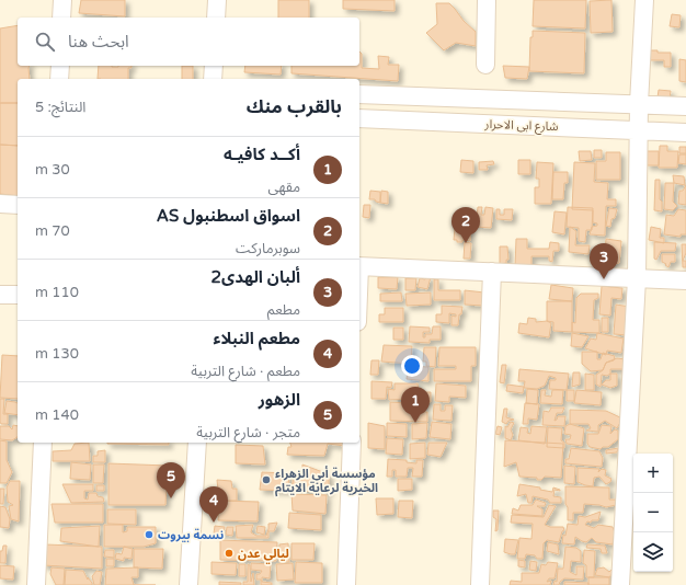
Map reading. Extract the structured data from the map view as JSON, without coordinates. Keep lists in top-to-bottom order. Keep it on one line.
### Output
{"streets":{"street":["شارع ابی الاحرار"]},"places":["مؤسسة أبي الزهراء الخيرية لرعاية الايتام","نسمة بيروت","ليالي عدن"],"page":{"search":"ابحث هنا","heading":["بالقرب منك","النتائج: 5"],"list":[{"mark":"1","name":"أكــد كافيـه","note":"مقهى","value":"30 m"},{"mark":"2","name":"اسواق اسطنبول AS","note":"سوبرماركت","value":"70 m"},{"mark":"3","name":"ألبان الهدى2","note":"مطعم","value":"110 m"},{"mark":"4","name":"مطعم النبلاء","note":"مطعم · شارع التربية","value":"130 m"},{"mark":"5","name":"الزهور","note":"متجر · شارع التربية","value":"140 m"}],"pins":["2","3","1","5","4"],"map_buttons":["+","−"]}}
